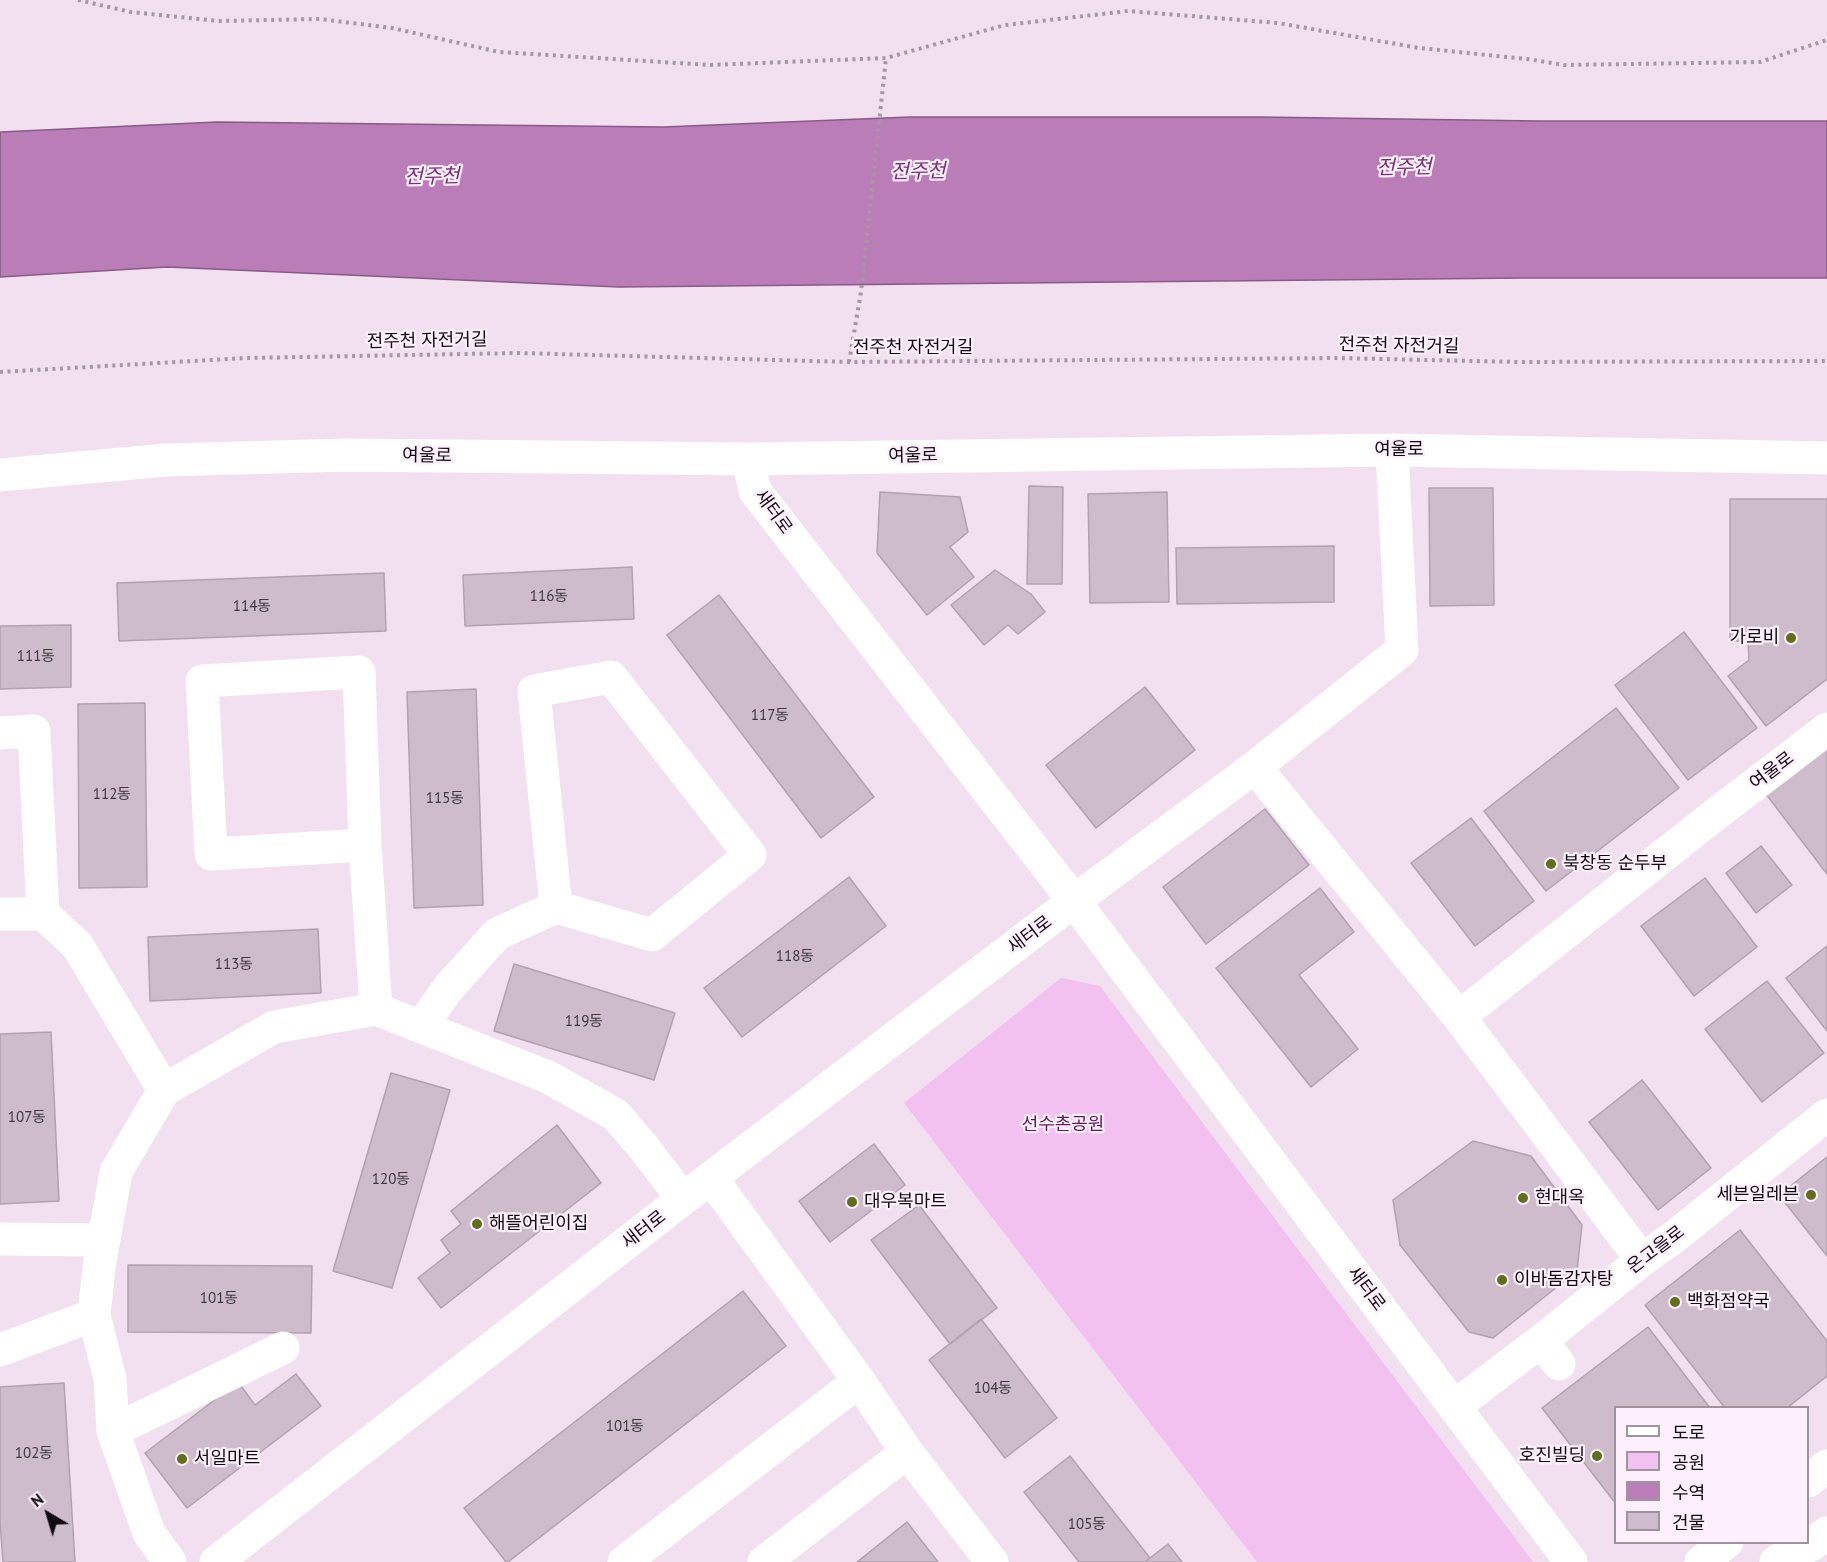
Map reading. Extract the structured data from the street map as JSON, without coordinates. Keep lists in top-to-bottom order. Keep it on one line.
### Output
{"streets":{"street":["여울로","새터로","온고을로"],"path":["전주천 자전거길"]},"crossings":[["여울로","새터로"],["새터로","온고을로"]],"water":["전주천"],"parks":["선수촌공원"],"places":["가로비","북창동 순두부","세븐일레븐","현대옥","대우복마트","해뜰어린이집","이바돔감자탕","백화점약국","호진빌딩","서일마트"],"house_numbers":["116동","114동","111동","117동","112동","115동","118동","113동","119동","107동","120동","101동","104동","101동","102동","105동"],"legend":["도로","공원","수역","건물"],"north":"top left"}
